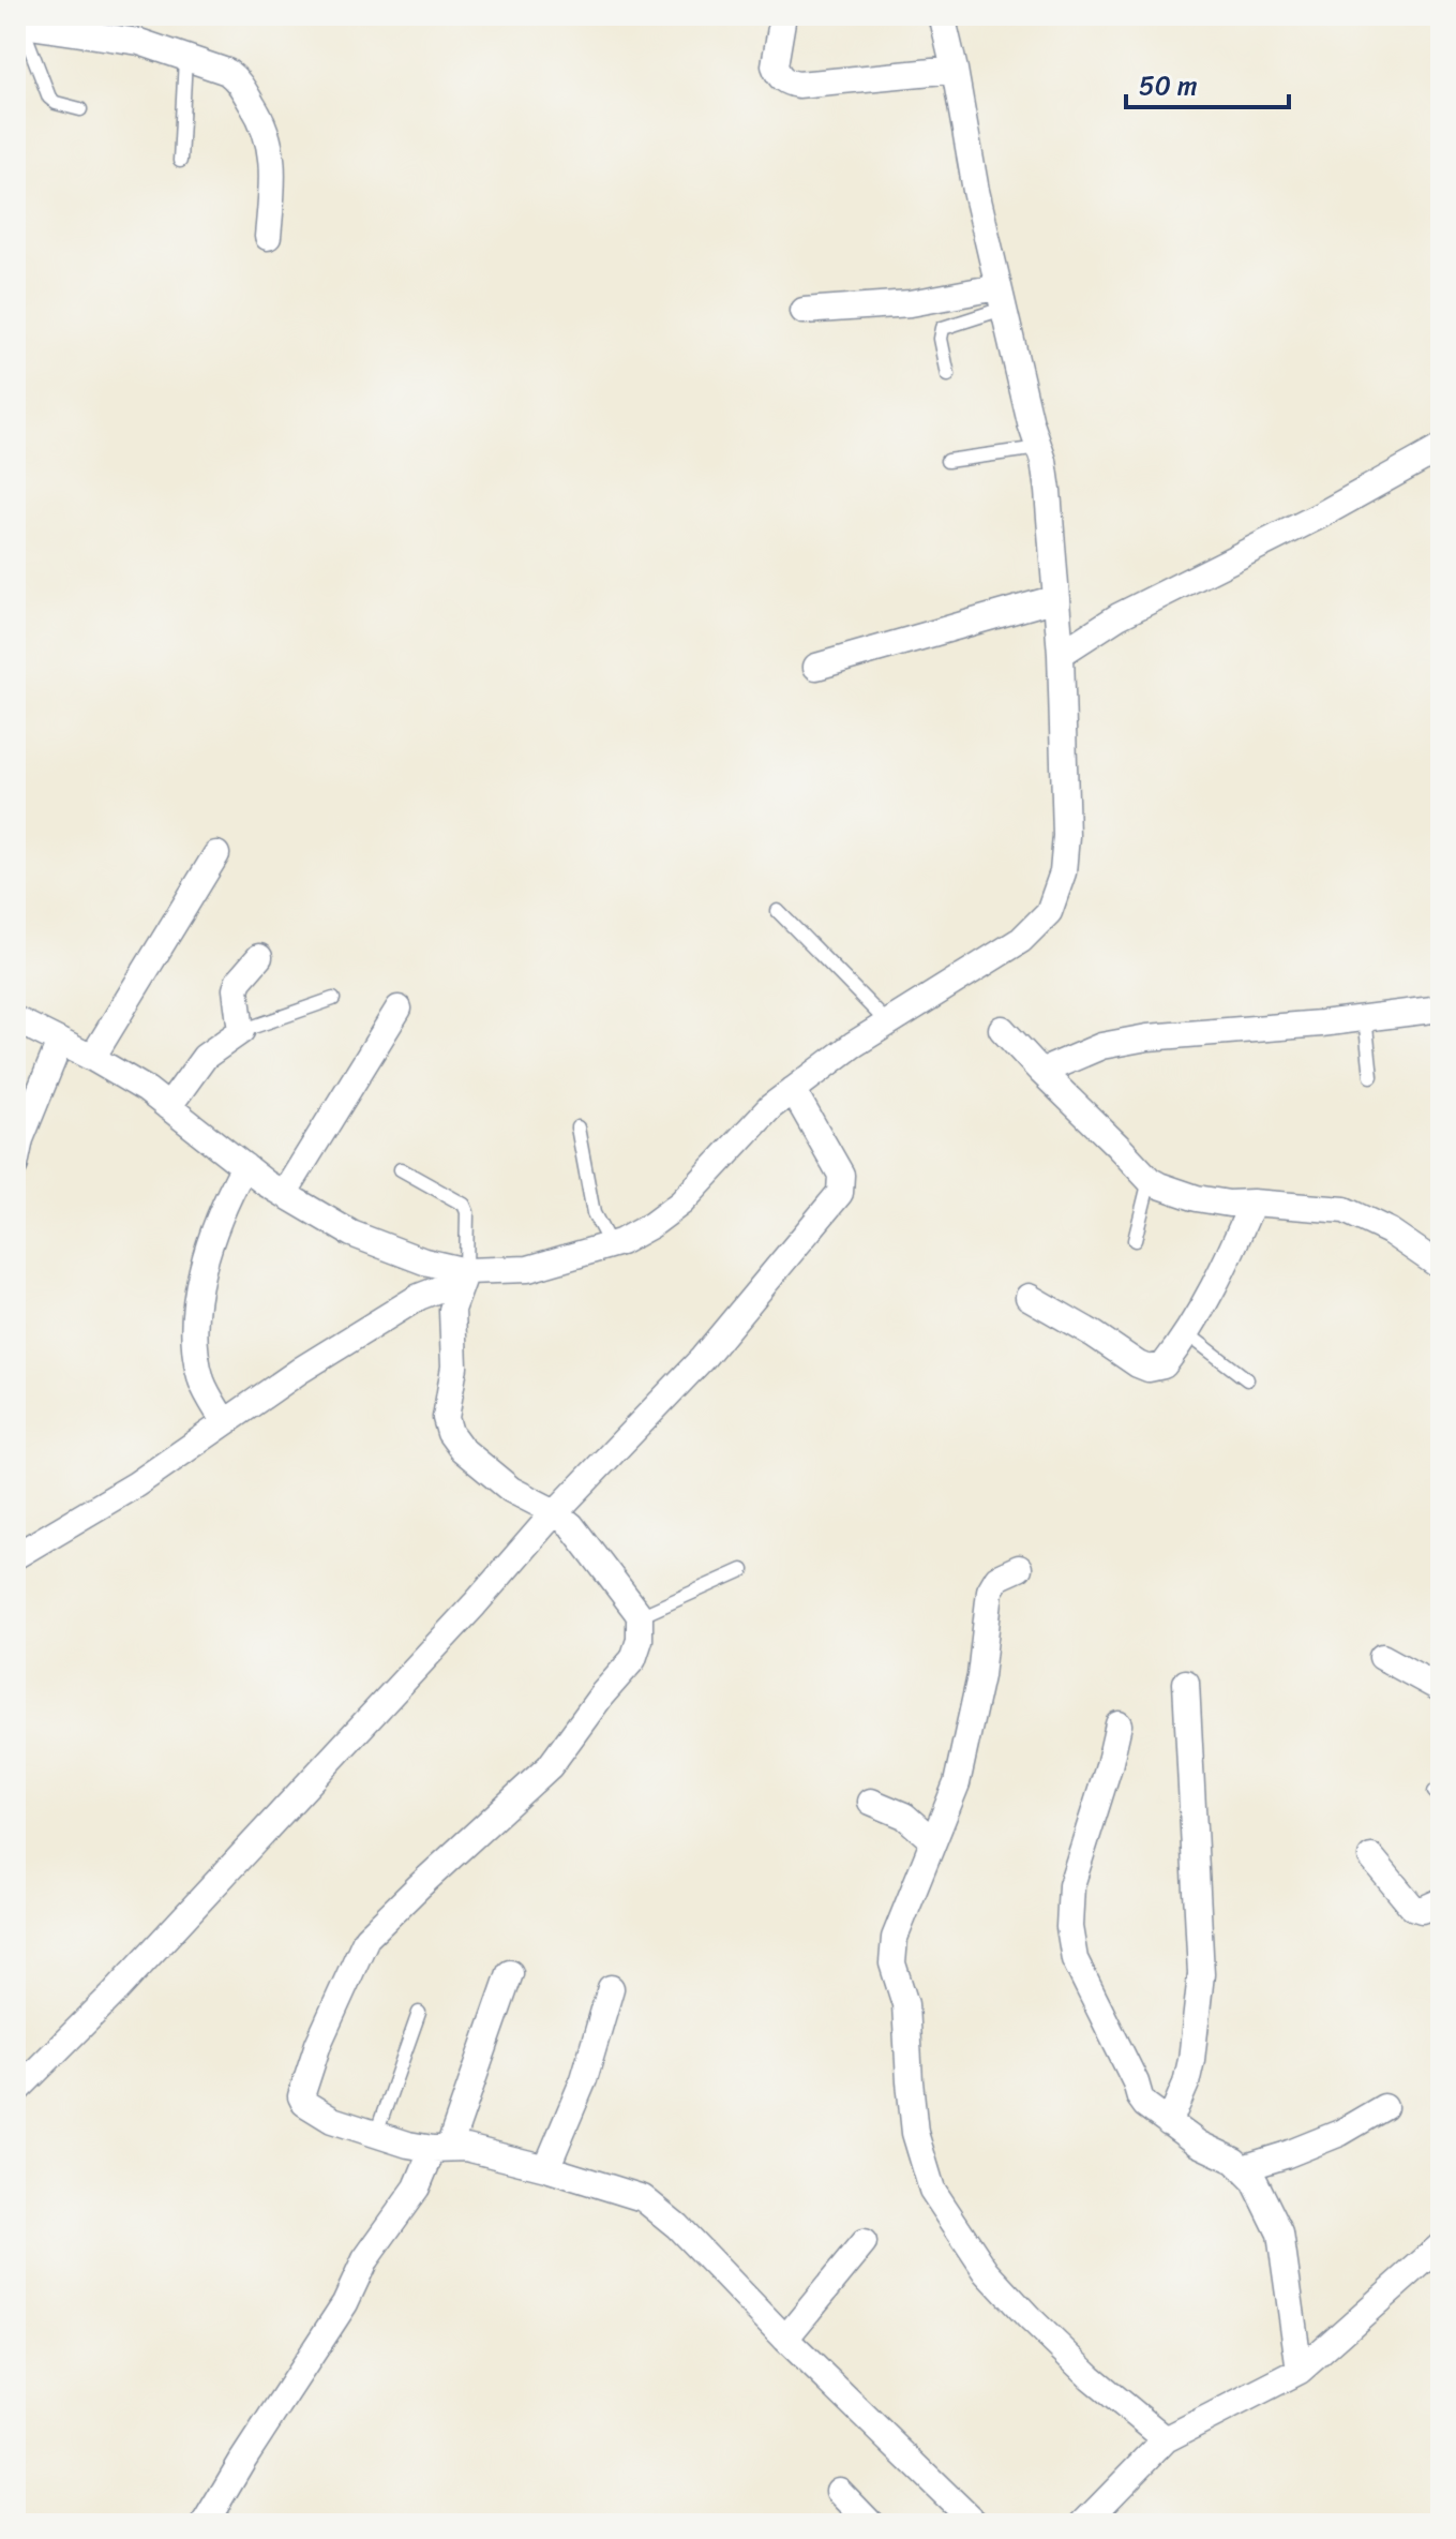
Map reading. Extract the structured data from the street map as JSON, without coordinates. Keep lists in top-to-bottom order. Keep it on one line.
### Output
{"scale_bar":"50 m"}
